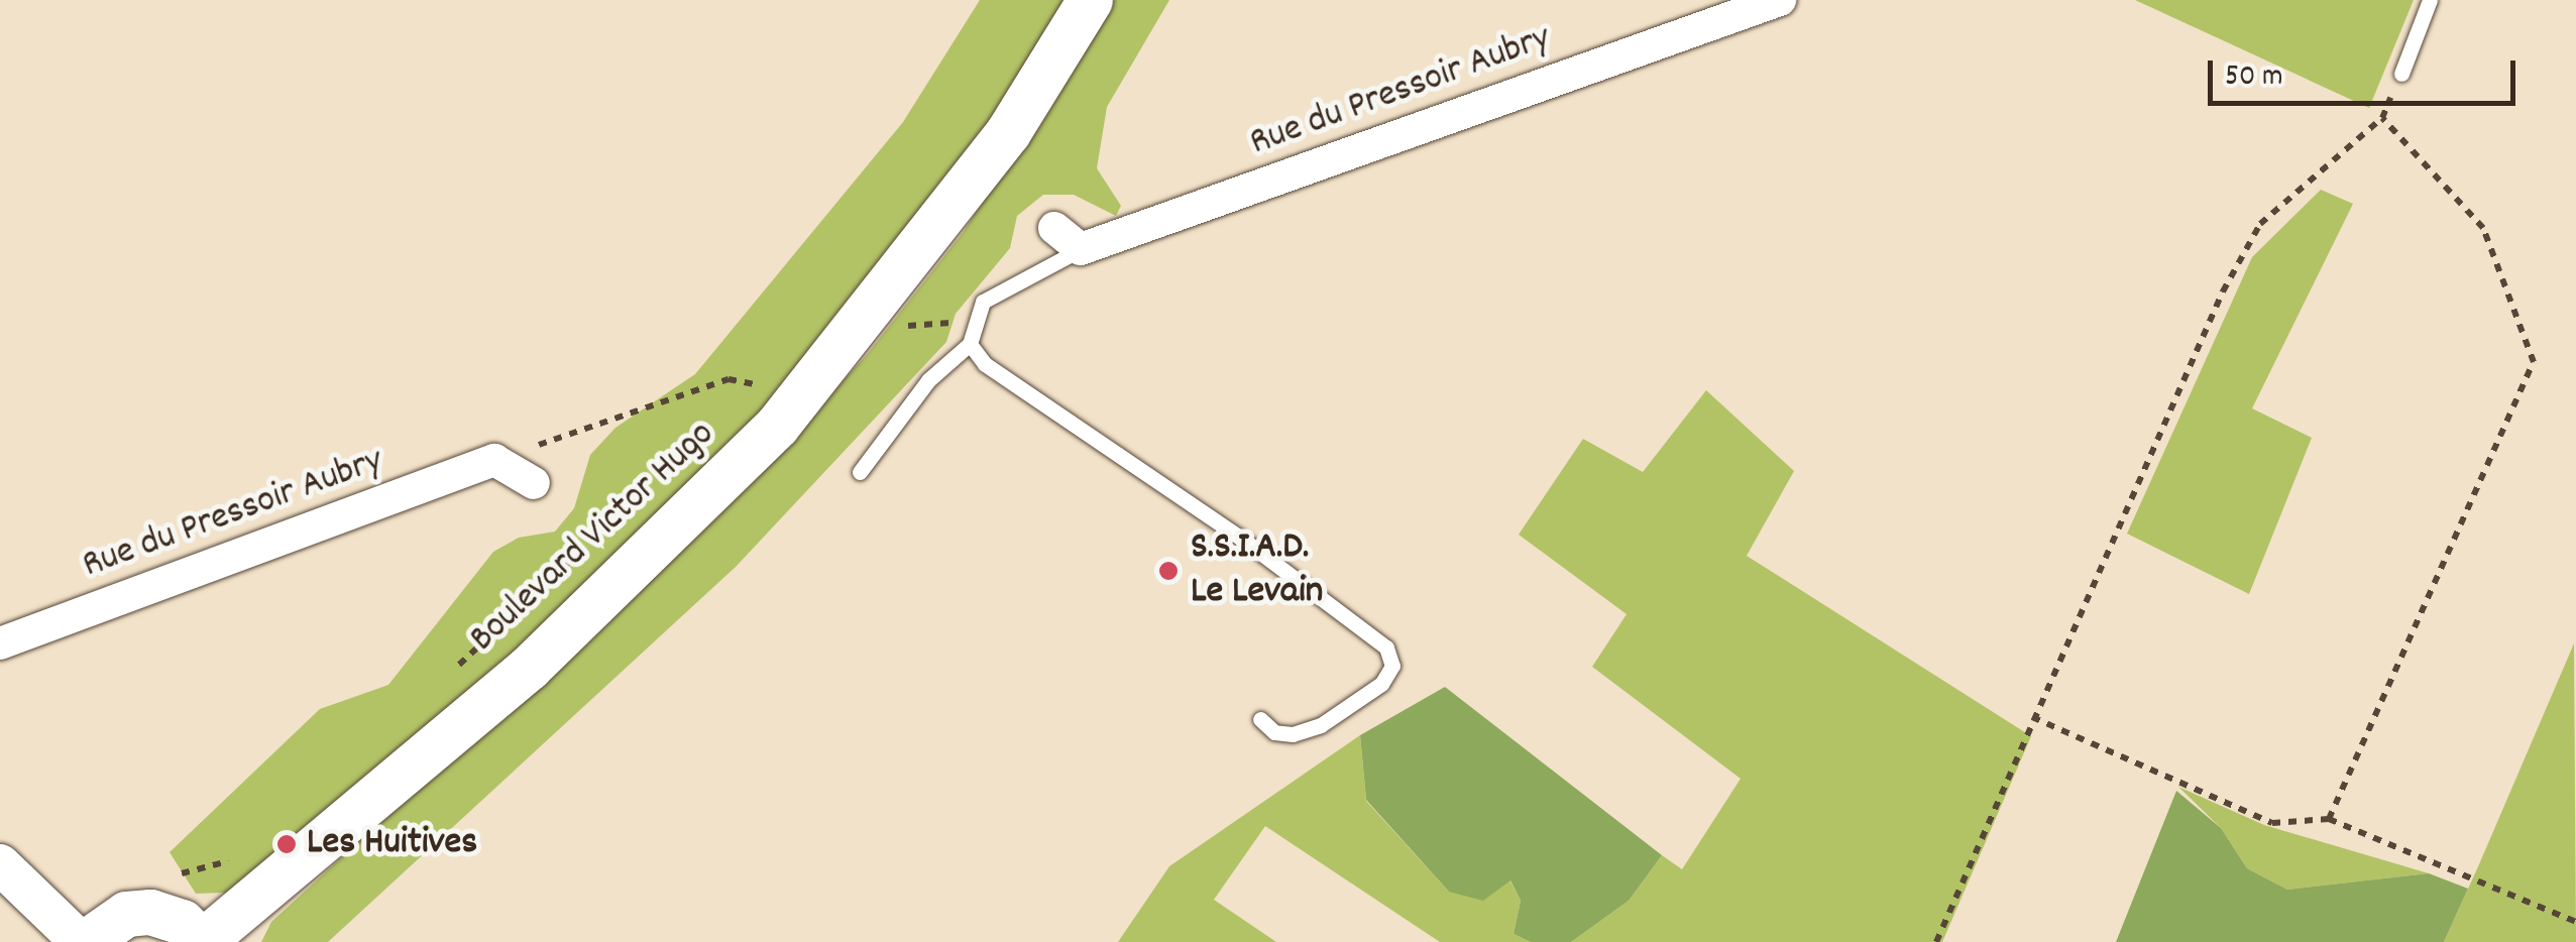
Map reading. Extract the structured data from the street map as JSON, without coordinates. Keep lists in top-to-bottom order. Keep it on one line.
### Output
{"streets":{"main road":["Boulevard Victor Hugo"],"street":["Rue du Pressoir Aubry"]},"places":["S.S.I.A.D. Le Levain","Les Huitives"],"scale_bar":"50 m"}
